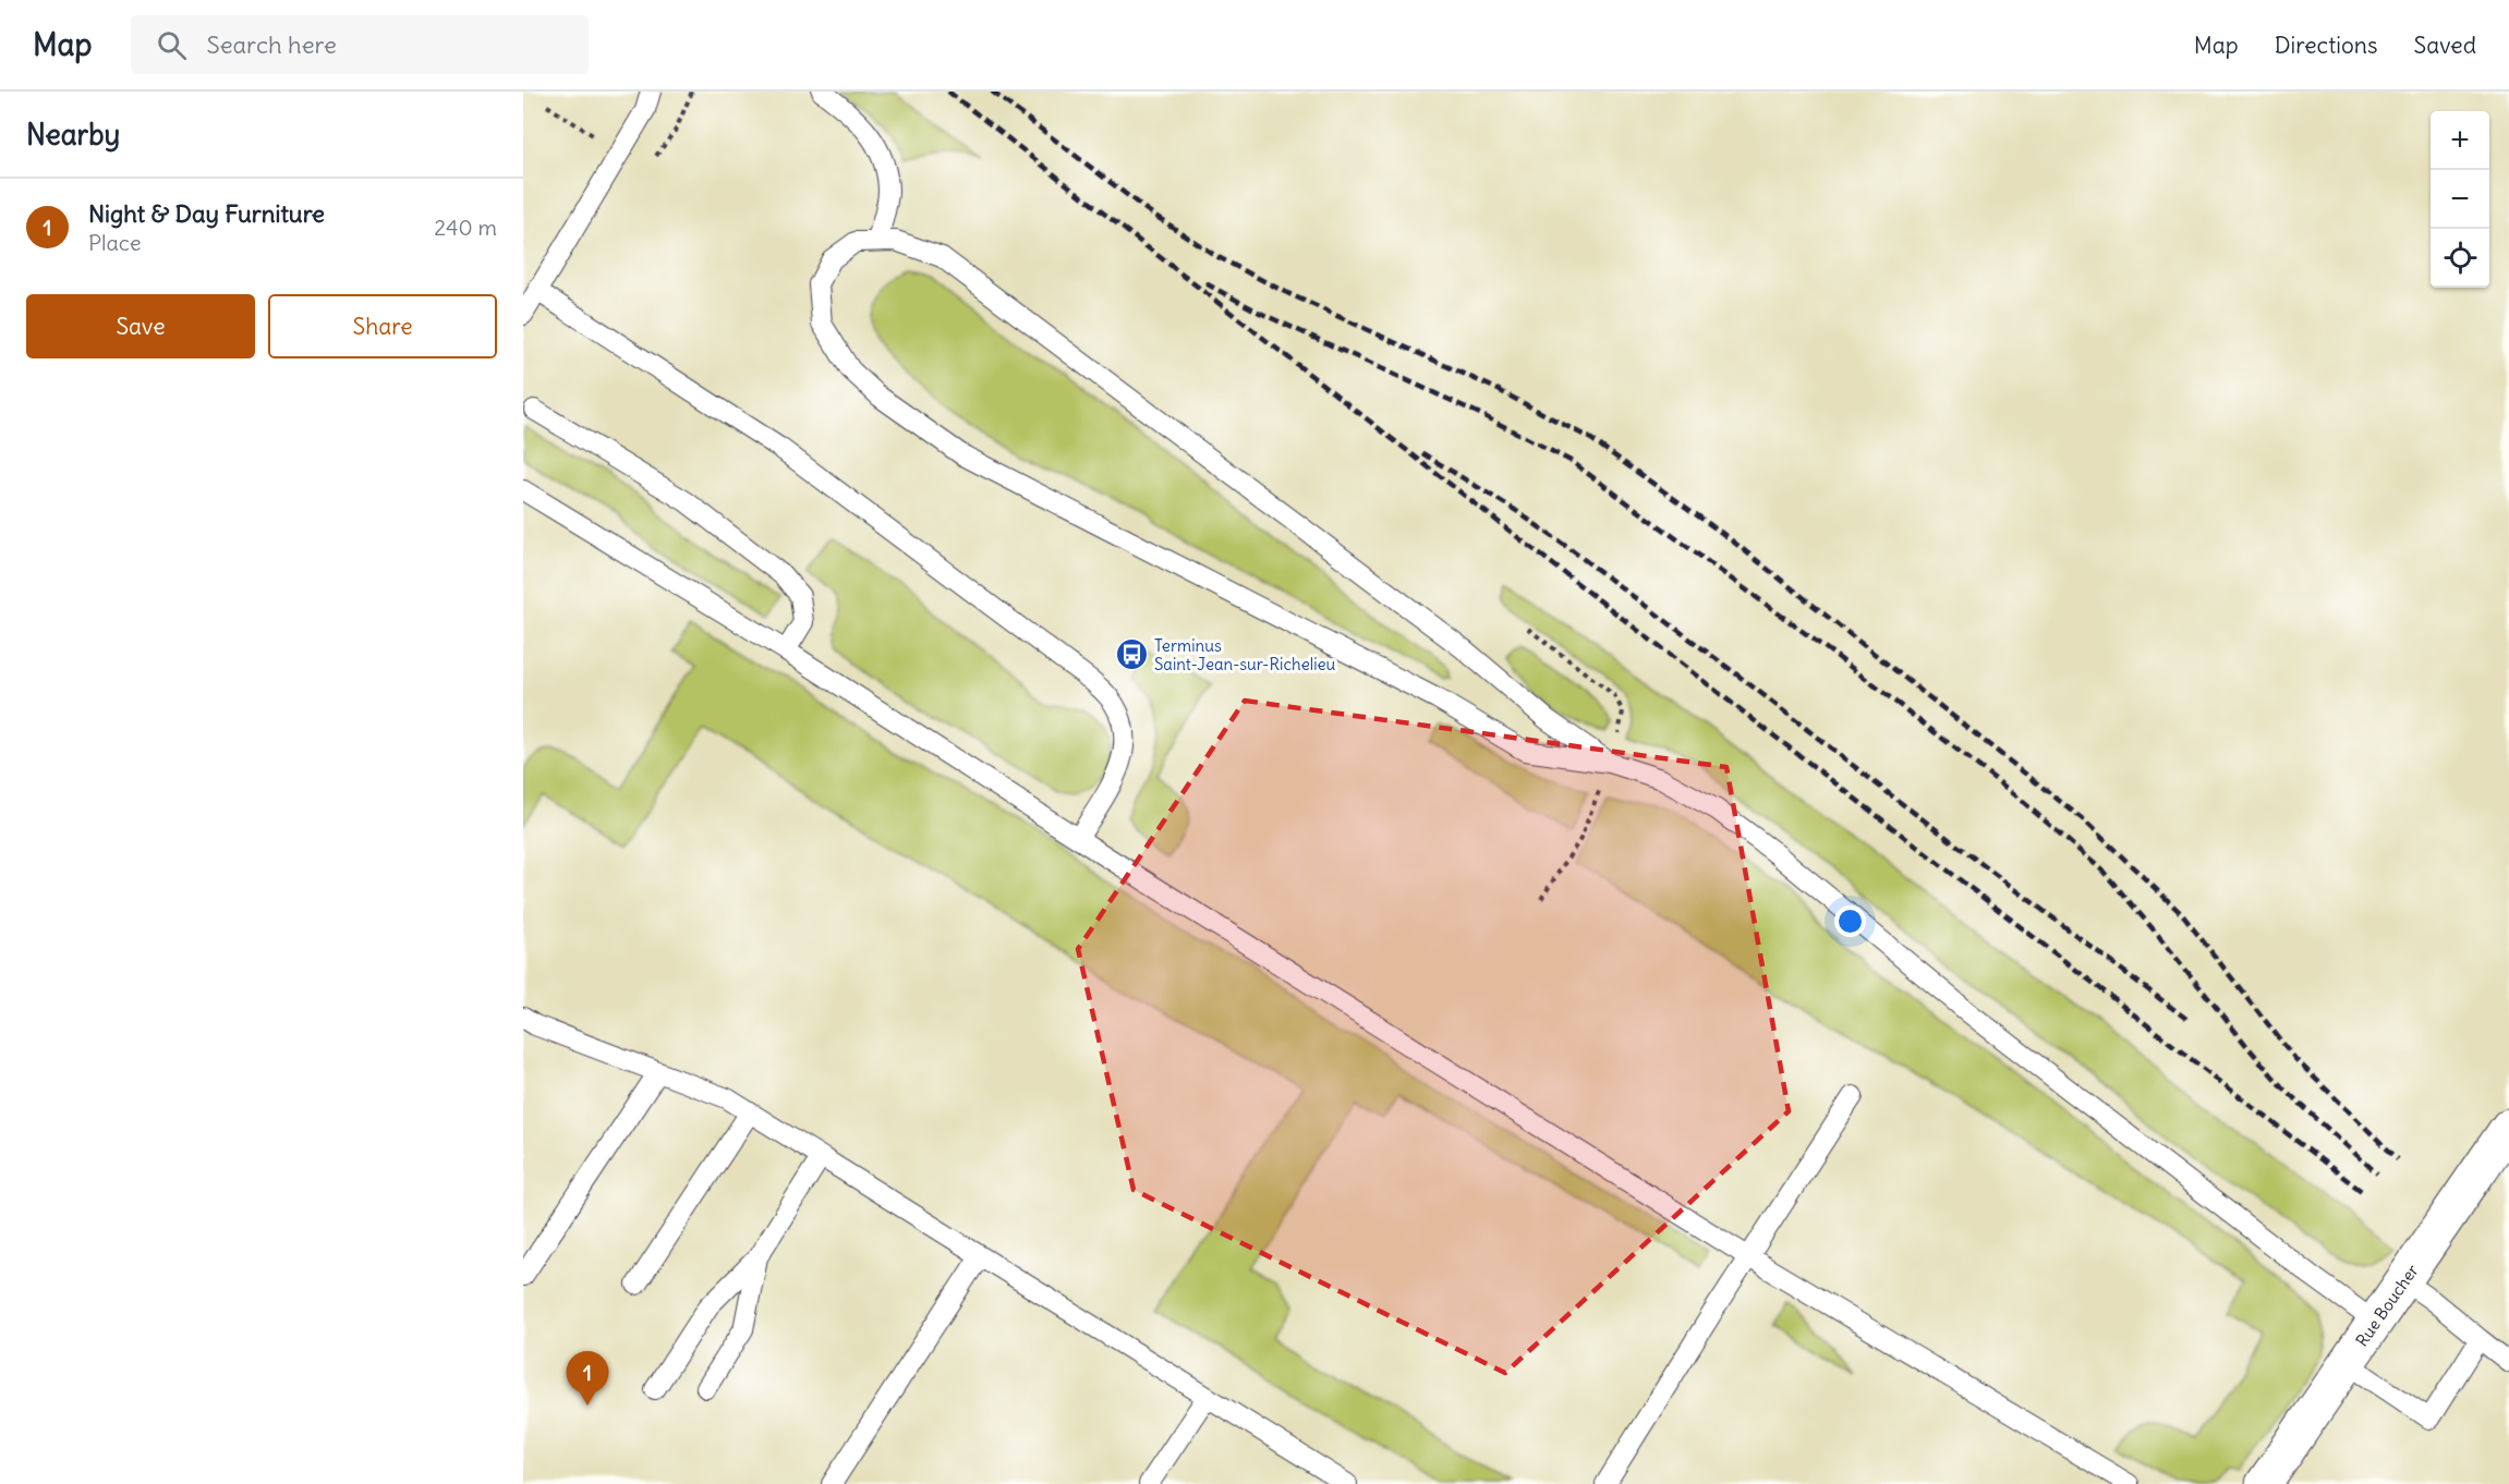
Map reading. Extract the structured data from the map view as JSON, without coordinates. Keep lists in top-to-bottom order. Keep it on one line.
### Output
{"streets":{"street":["Rue Boucher"]},"places":{"bus stop":["Terminus Saint-Jean-sur-Richelieu"]},"page":{"header":"Map","search":"Search here","nav":["Map","Directions","Saved"],"heading":"Nearby","map_buttons":["+","−"],"list":[{"mark":"1","name":"Night & Day Furniture","note":"Place","value":"240 m"}],"buttons":["Save","Share"],"pins":"1"}}
